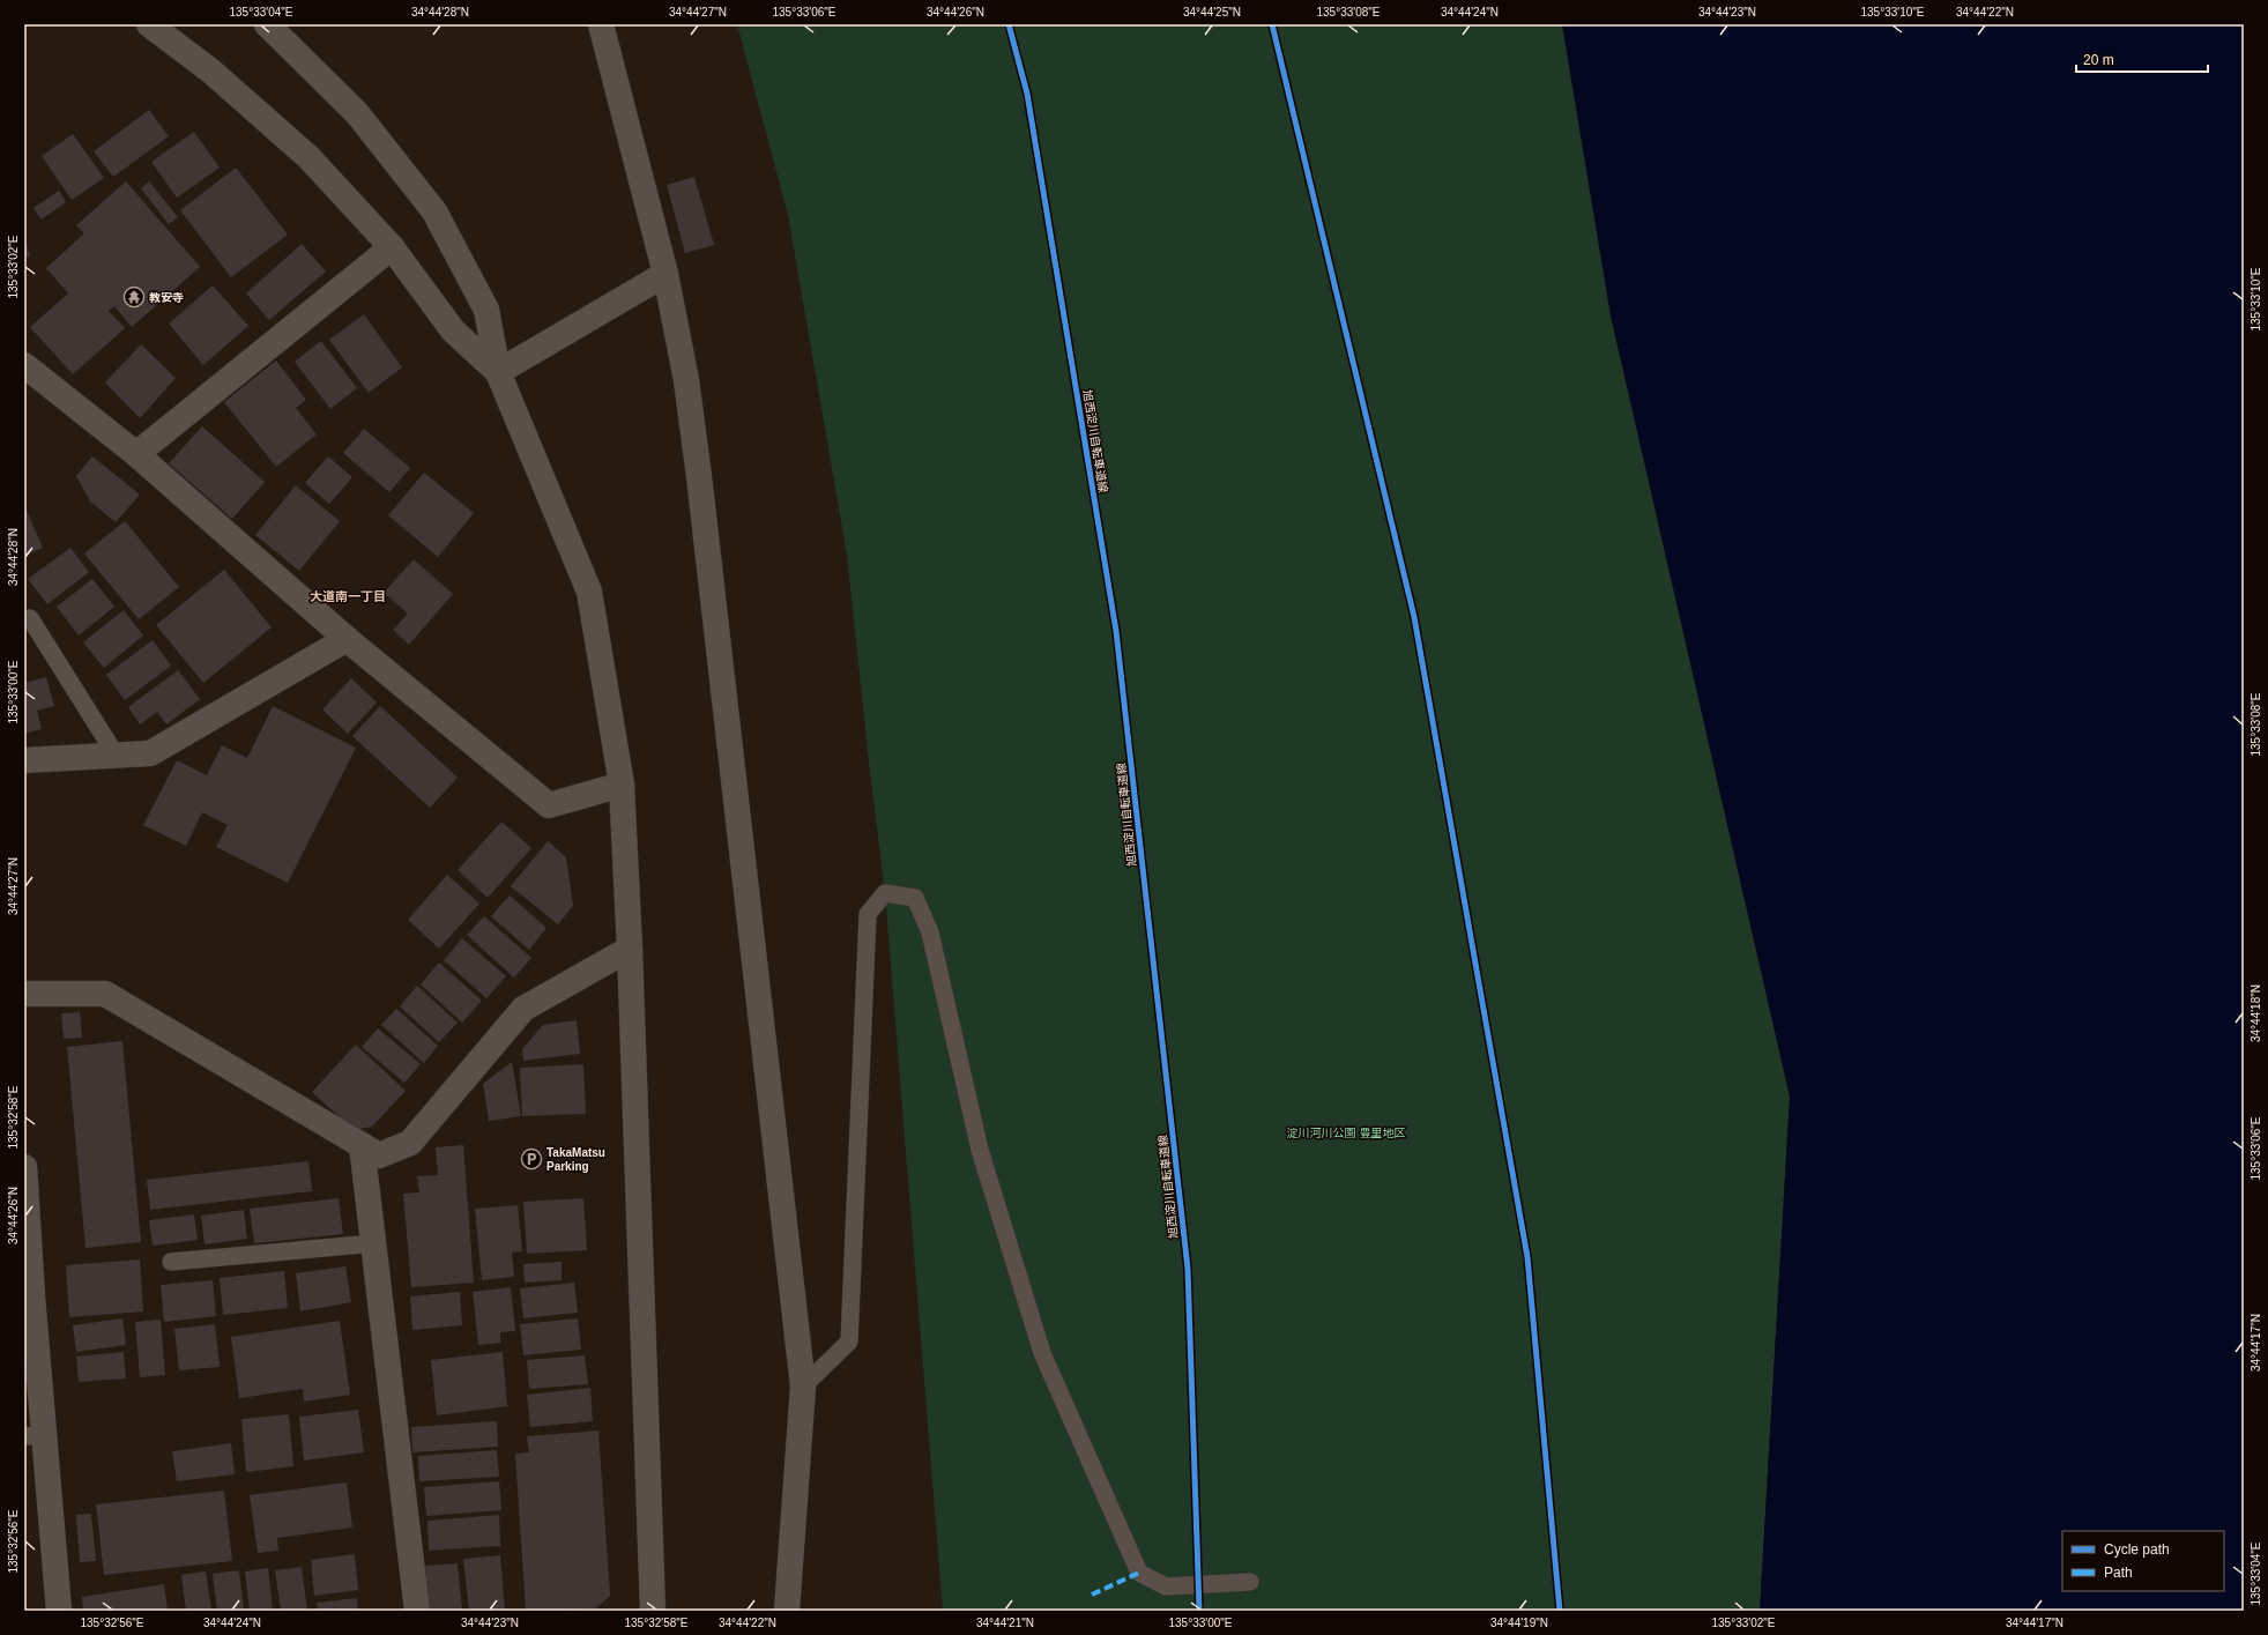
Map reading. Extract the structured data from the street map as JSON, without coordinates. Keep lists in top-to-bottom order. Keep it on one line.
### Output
{"streets":{"cycle path":["旭西淀川自転車道線"]},"districts":["大道南一丁目"],"parks":["淀川河川公園 豊里地区"],"places":{"temple":["教安寺"],"parking":["TakaMatsu Parking"]},"legend":["Cycle path","Path"],"scale_bar":"20 m","coordinates":["135°33'04\"E","34°44'28\"N","34°44'27\"N","135°33'06\"E","34°44'26\"N","34°44'25\"N","135°33'08\"E","34°44'24\"N","34°44'23\"N","135°33'10\"E","34°44'22\"N","135°33'02\"E","135°33'00\"E","34°44'18\"N","135°32'58\"E","34°44'17\"N","135°32'56\"E","34°44'21\"N","34°44'19\"N"]}
